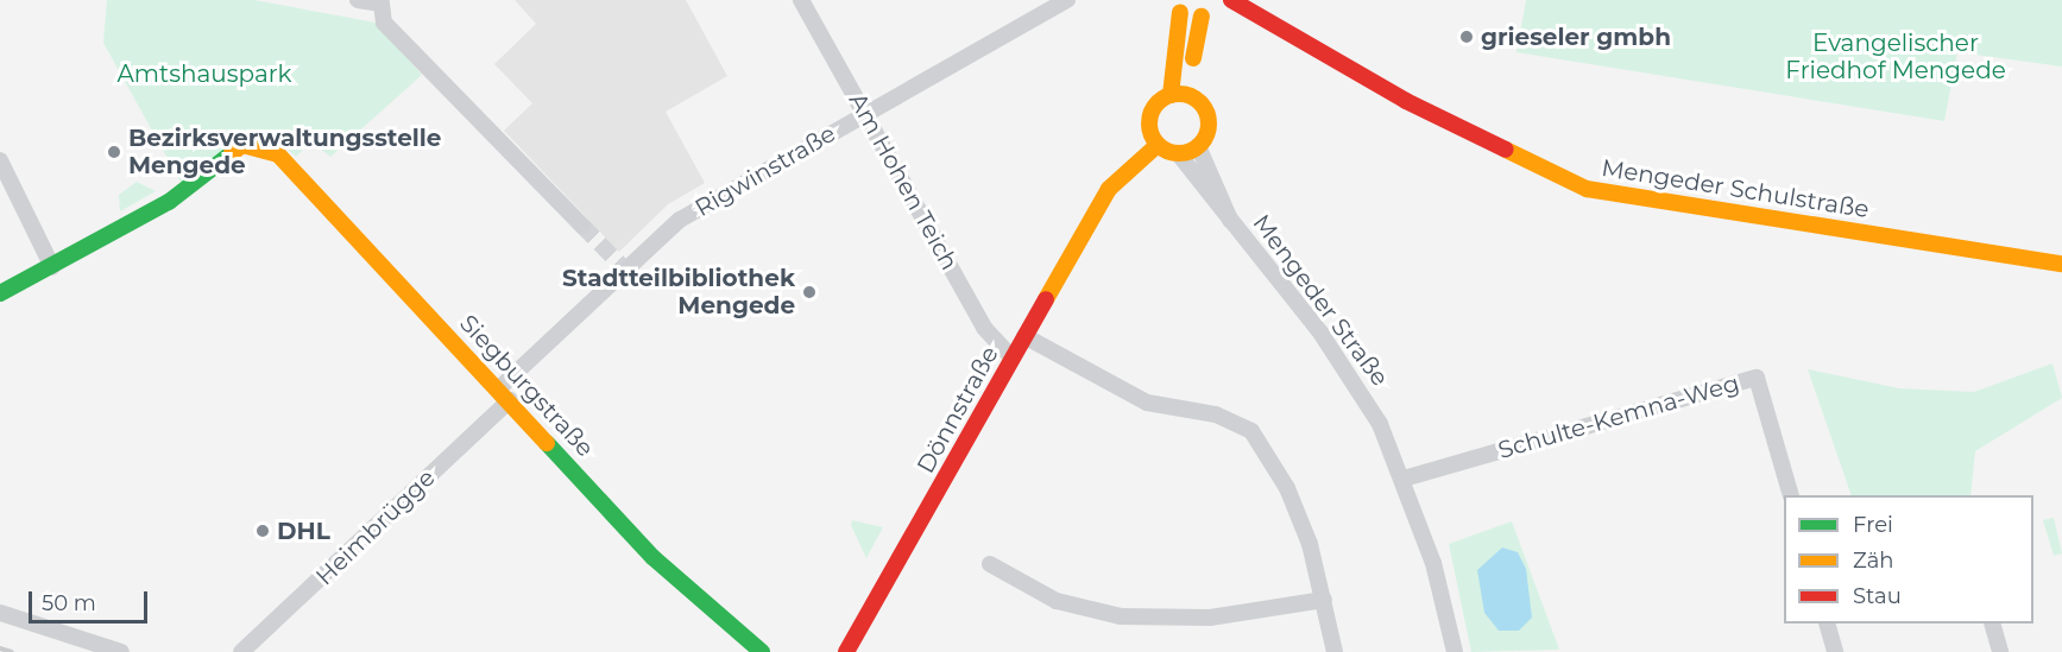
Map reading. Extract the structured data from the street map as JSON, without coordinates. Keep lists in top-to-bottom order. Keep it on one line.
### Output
{"streets":{"street":["Rigwinstraße","Am Hohen Teich","Mengeder Schulstraße","Mengeder Straße","Siegburgstraße","Dönnstraße","Schulte-Kemna-Weg","Heimbrügge"]},"crossings":[["Rigwinstraße","Am Hohen Teich"],["Rigwinstraße","Siegburgstraße"],["Rigwinstraße","Heimbrügge"],["Am Hohen Teich","Dönnstraße"],["Mengeder Straße","Dönnstraße"],["Mengeder Straße","Schulte-Kemna-Weg"],["Siegburgstraße","Heimbrügge"]],"parks":["Evangelischer Friedhof Mengede","Amtshauspark"],"places":["grieseler gmbh","Bezirksverwaltungsstelle Mengede","Stadtteilbibliothek Mengede","DHL"],"legend":["Frei","Zäh","Stau"],"scale_bar":"50 m"}
